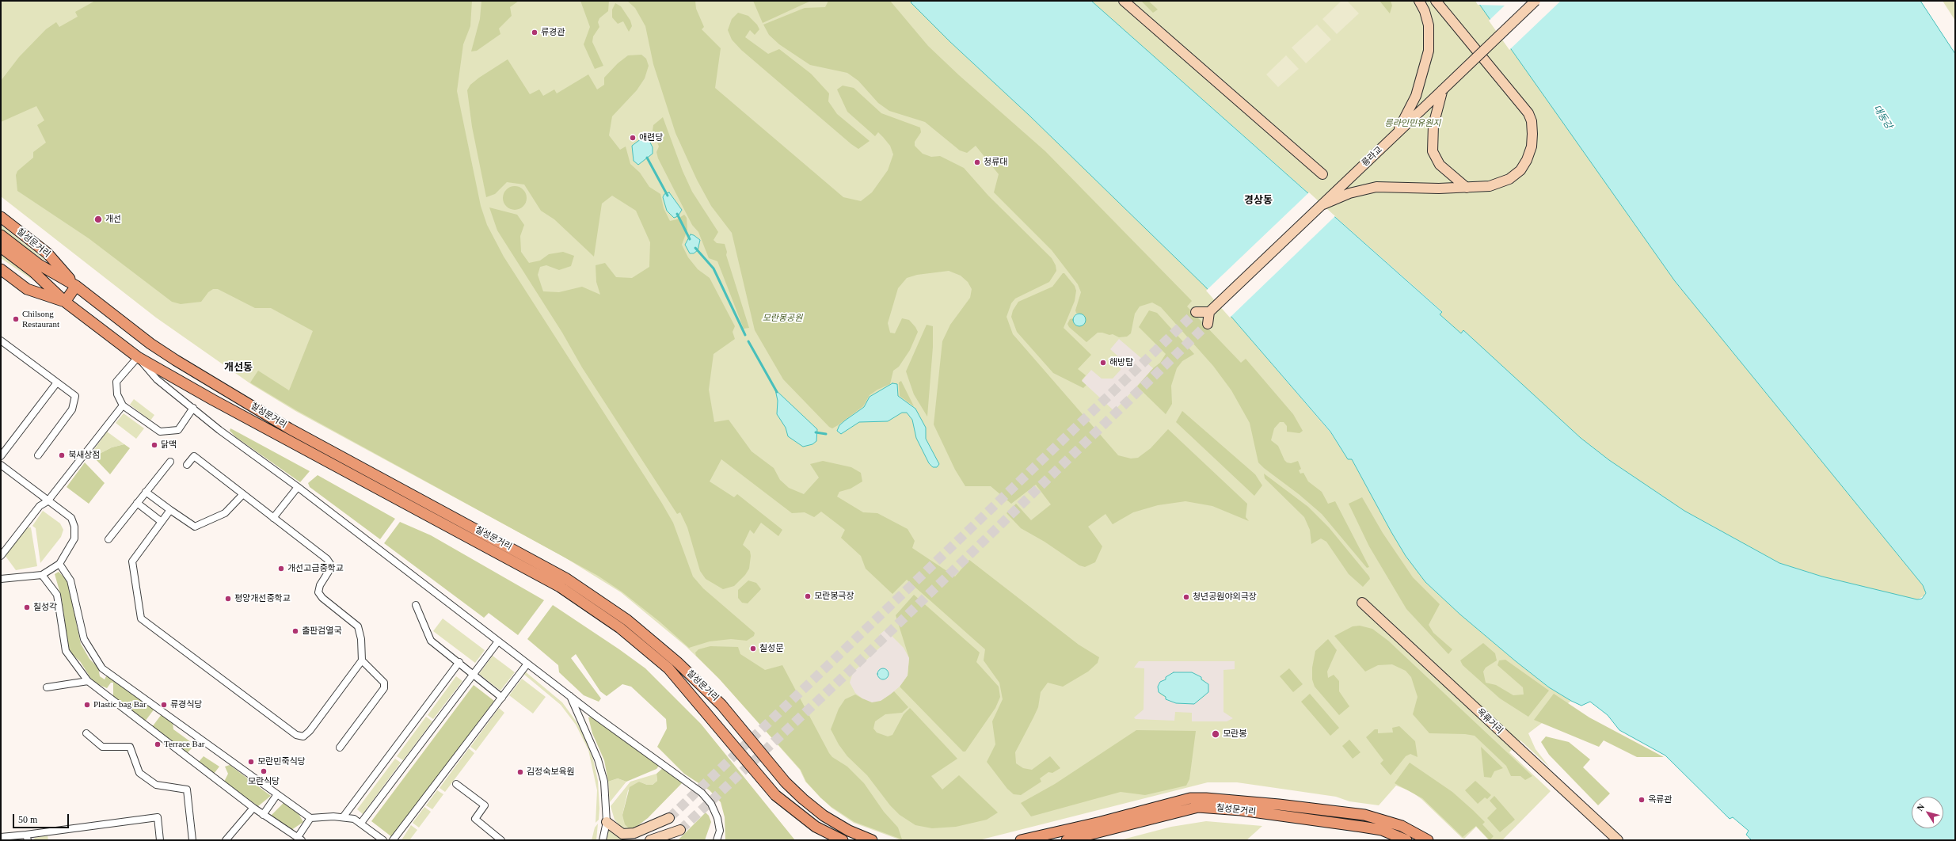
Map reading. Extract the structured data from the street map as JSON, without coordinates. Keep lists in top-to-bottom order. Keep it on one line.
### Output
{"streets":{"main road":["릉라교","칠성문거리","옥류거리"]},"districts":["경상동","개선동"],"water":["대동강"],"parks":["릉라인민유원지","모란봉공원"],"places":["류경관","애련당","청류대","개선","Chilsong Restaurant","해방탑","닭맥","북새상점","개선고급중학교","모란봉극장","청년공원야외극장","평양개선중학교","칠성각","출판검열국","칠성문","Plastic bag Bar","류경식당","모란봉","Terrace Bar","모란민죽식당","모란식당","김정숙보육원","옥류관"],"scale_bar":"50 m","north":"top left"}
